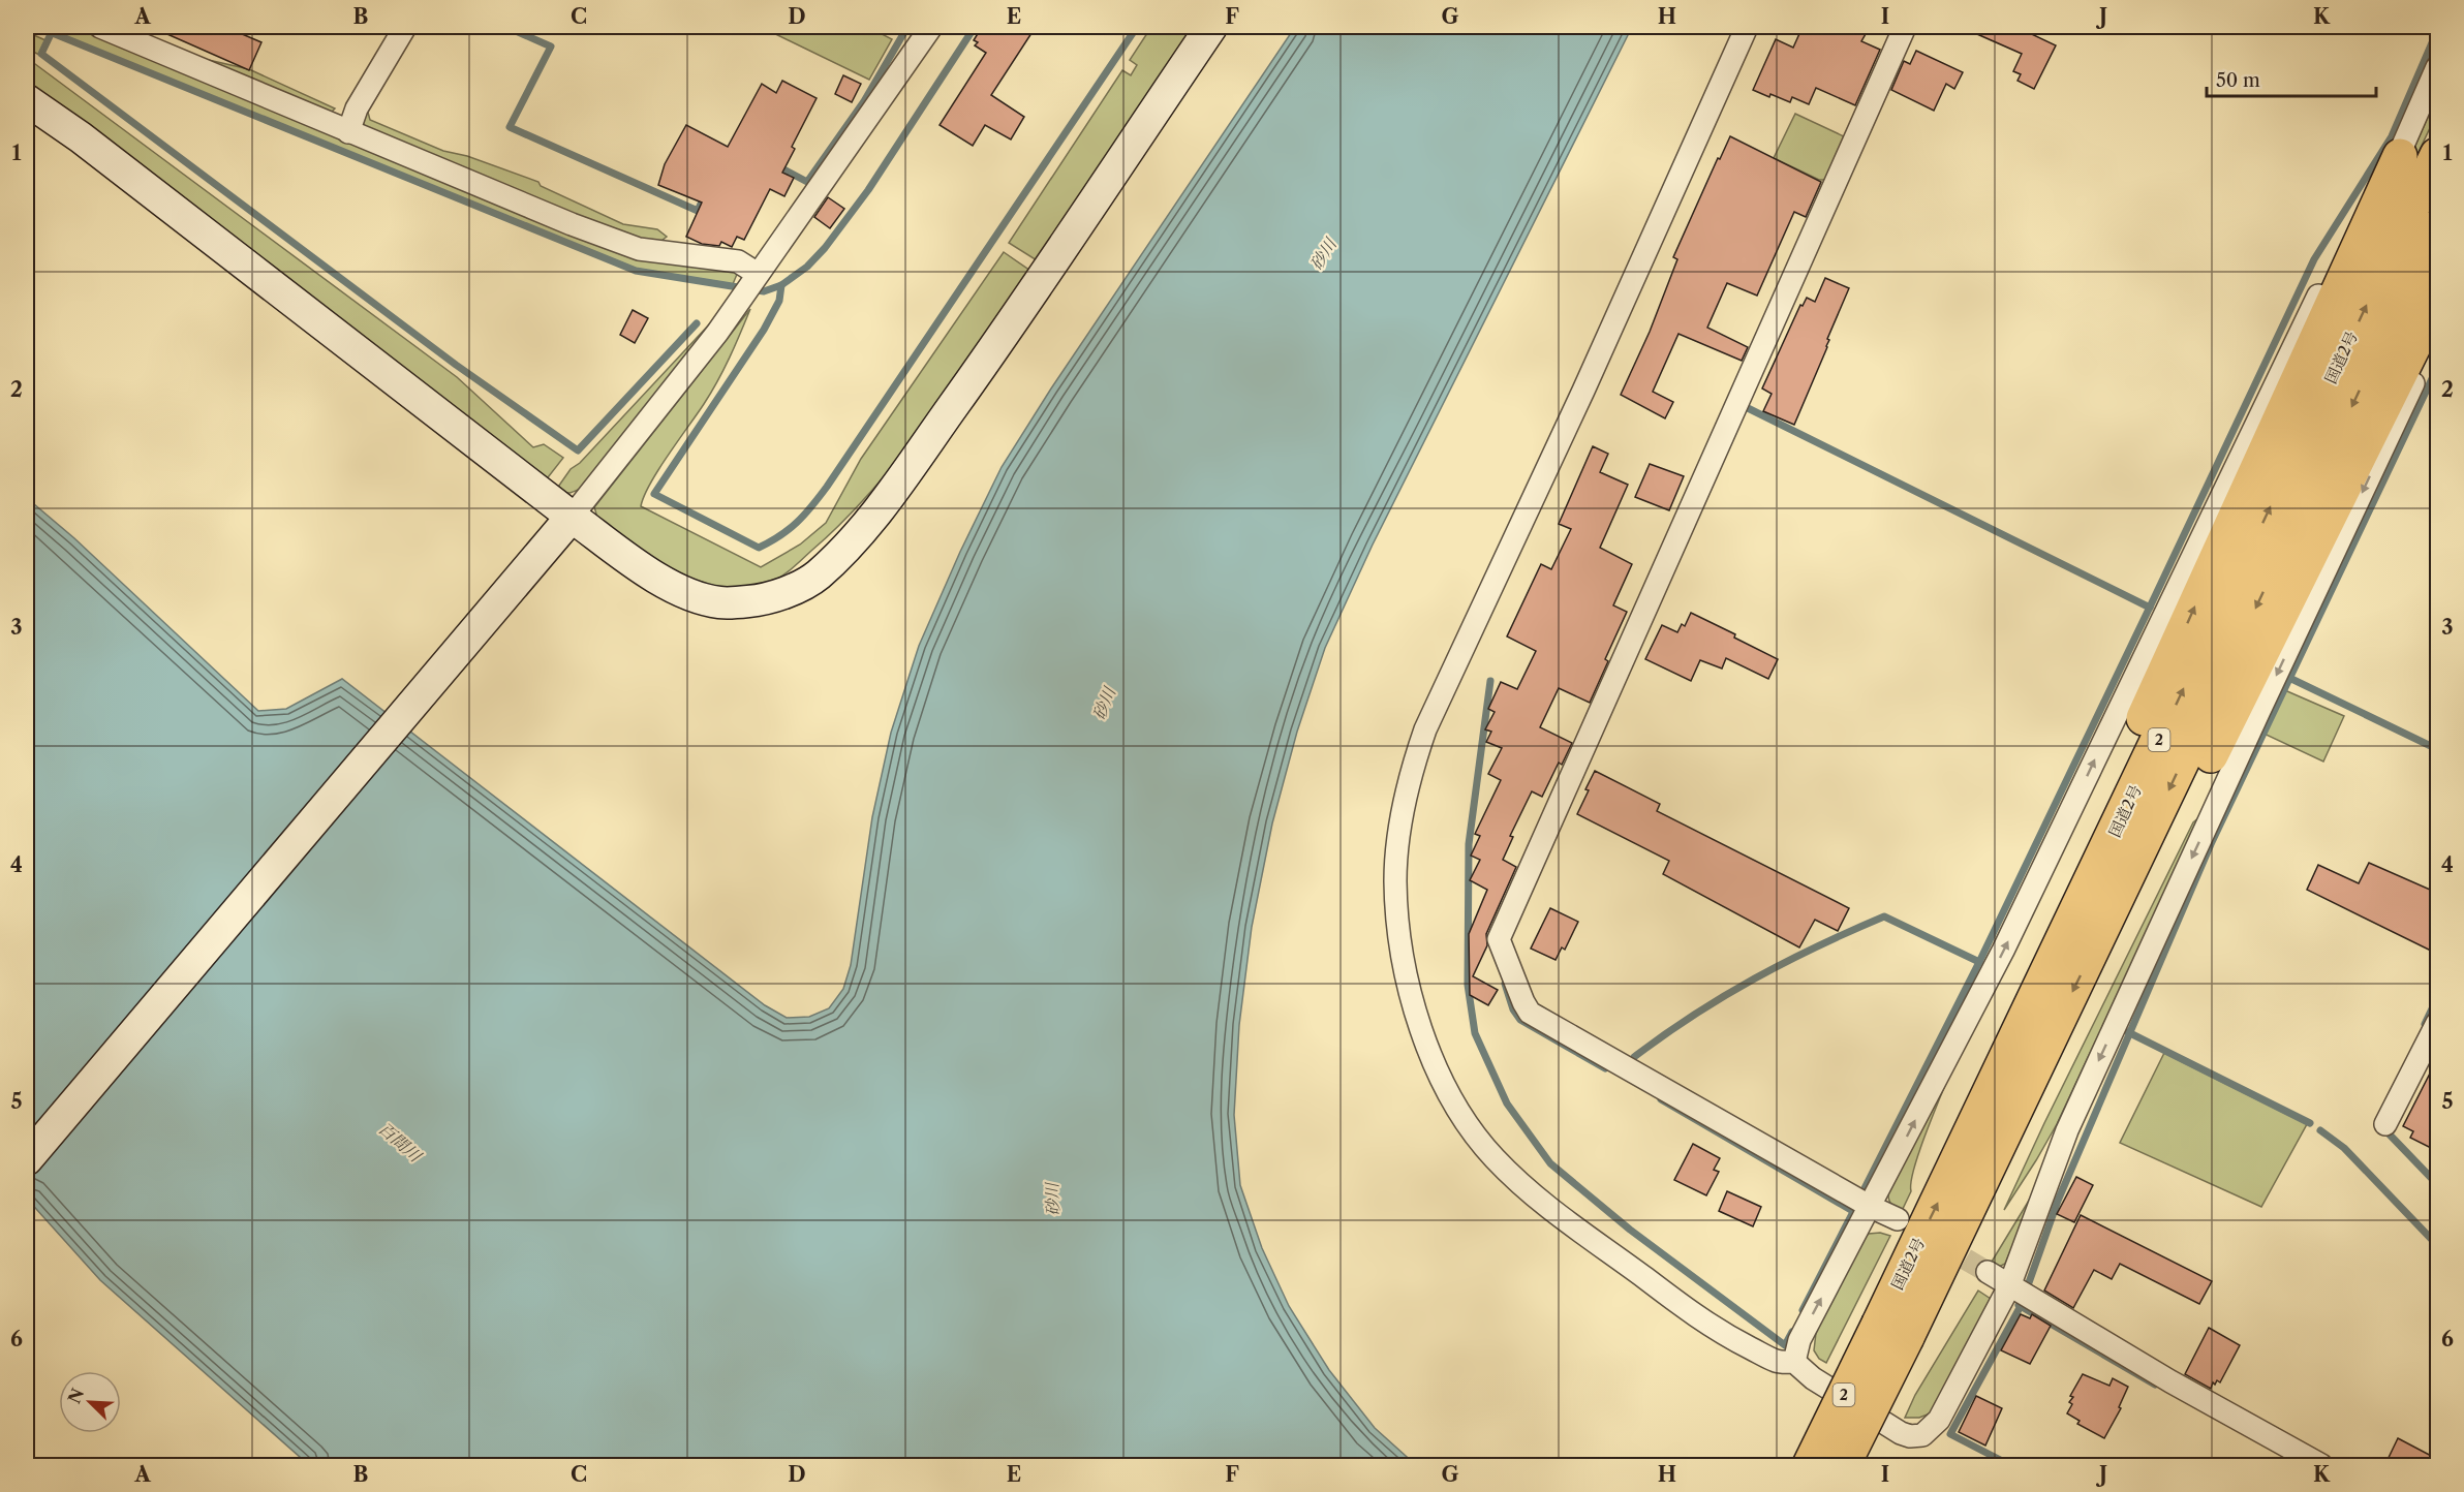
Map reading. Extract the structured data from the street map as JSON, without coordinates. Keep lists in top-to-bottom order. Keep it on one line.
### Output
{"streets":{"highway":["国道2号","2"]},"water":["砂川","百間川"],"scale_bar":"50 m","north":"top left","grid":{"columns":["A","B","C","D","E","F","G","H","I","J","K"],"rows":["1","2","3","4","5","6"]}}
